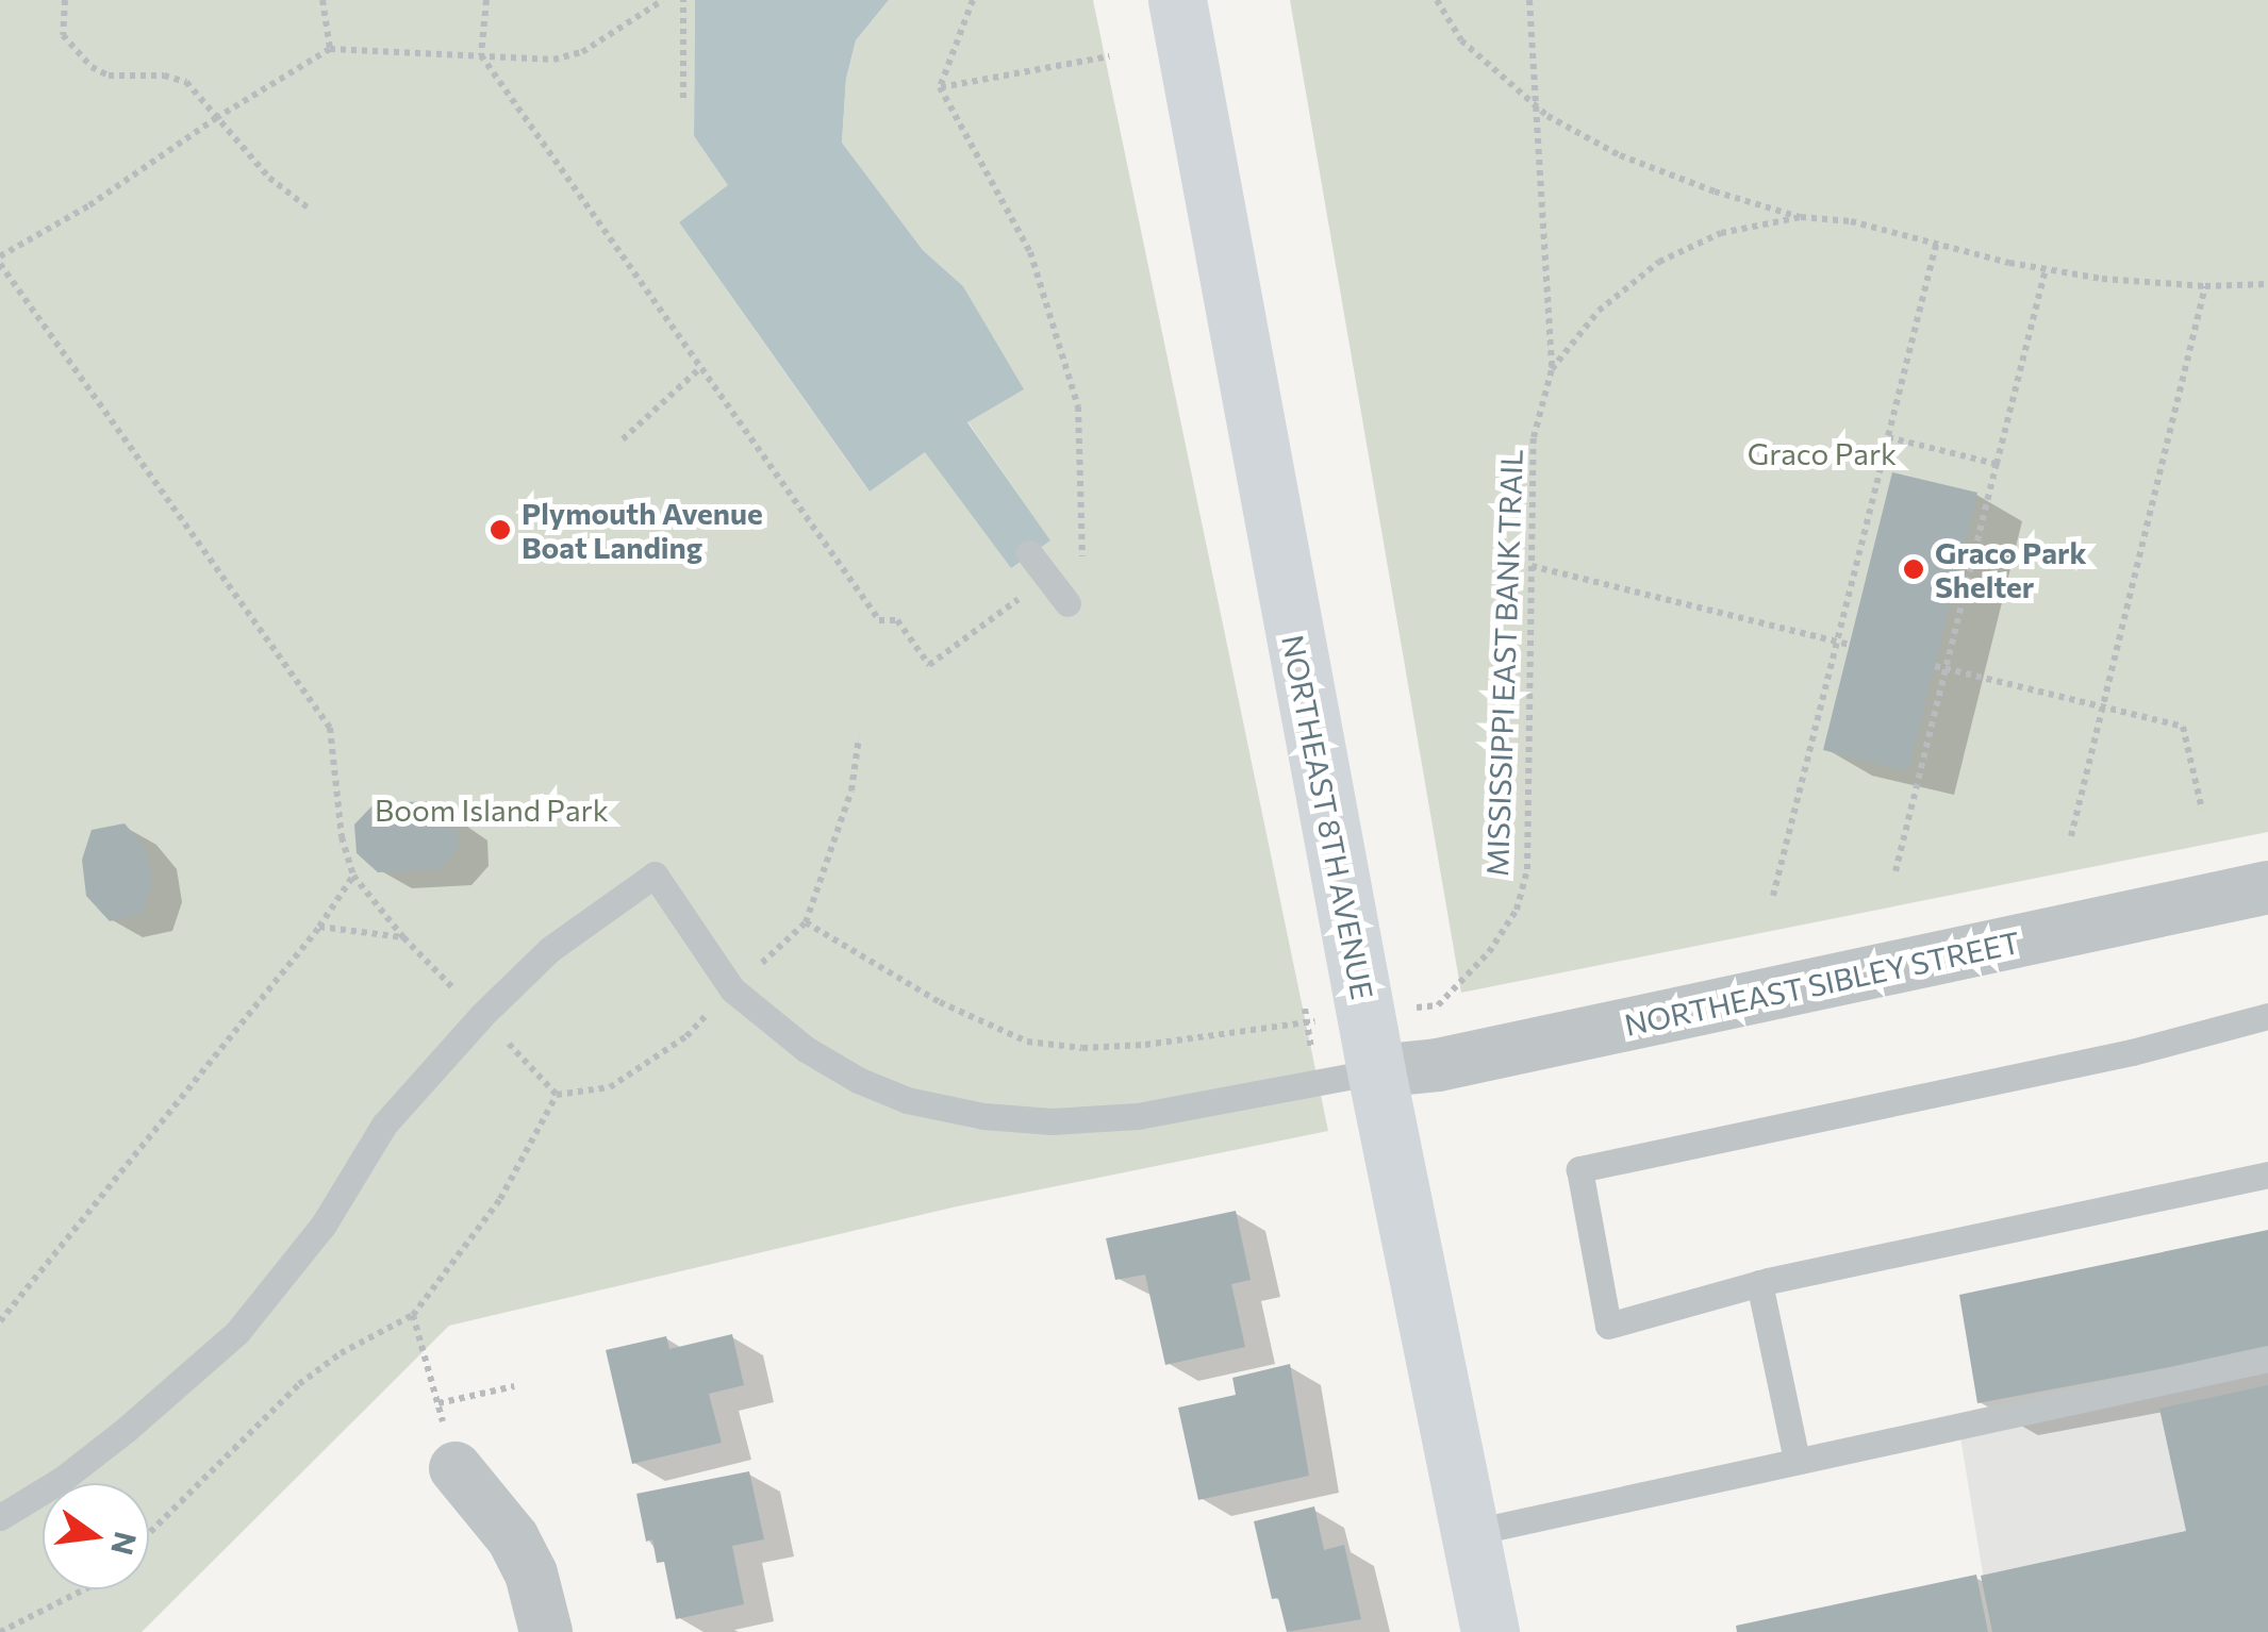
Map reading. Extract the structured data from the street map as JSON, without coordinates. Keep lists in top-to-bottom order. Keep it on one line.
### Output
{"streets":{"main road":["NORTHEAST 8TH AVENUE"],"street":["NORTHEAST SIBLEY STREET"],"path":["MISSISSIPPI EAST BANK TRAIL"]},"crossings":[["MISSISSIPPI EAST BANK TRAIL","NORTHEAST 8TH AVENUE"],["NORTHEAST 8TH AVENUE","NORTHEAST SIBLEY STREET"]],"parks":["Graco Park","Boom Island Park"],"places":["Plymouth Avenue Boat Landing","Graco Park Shelter"],"north":"right"}
